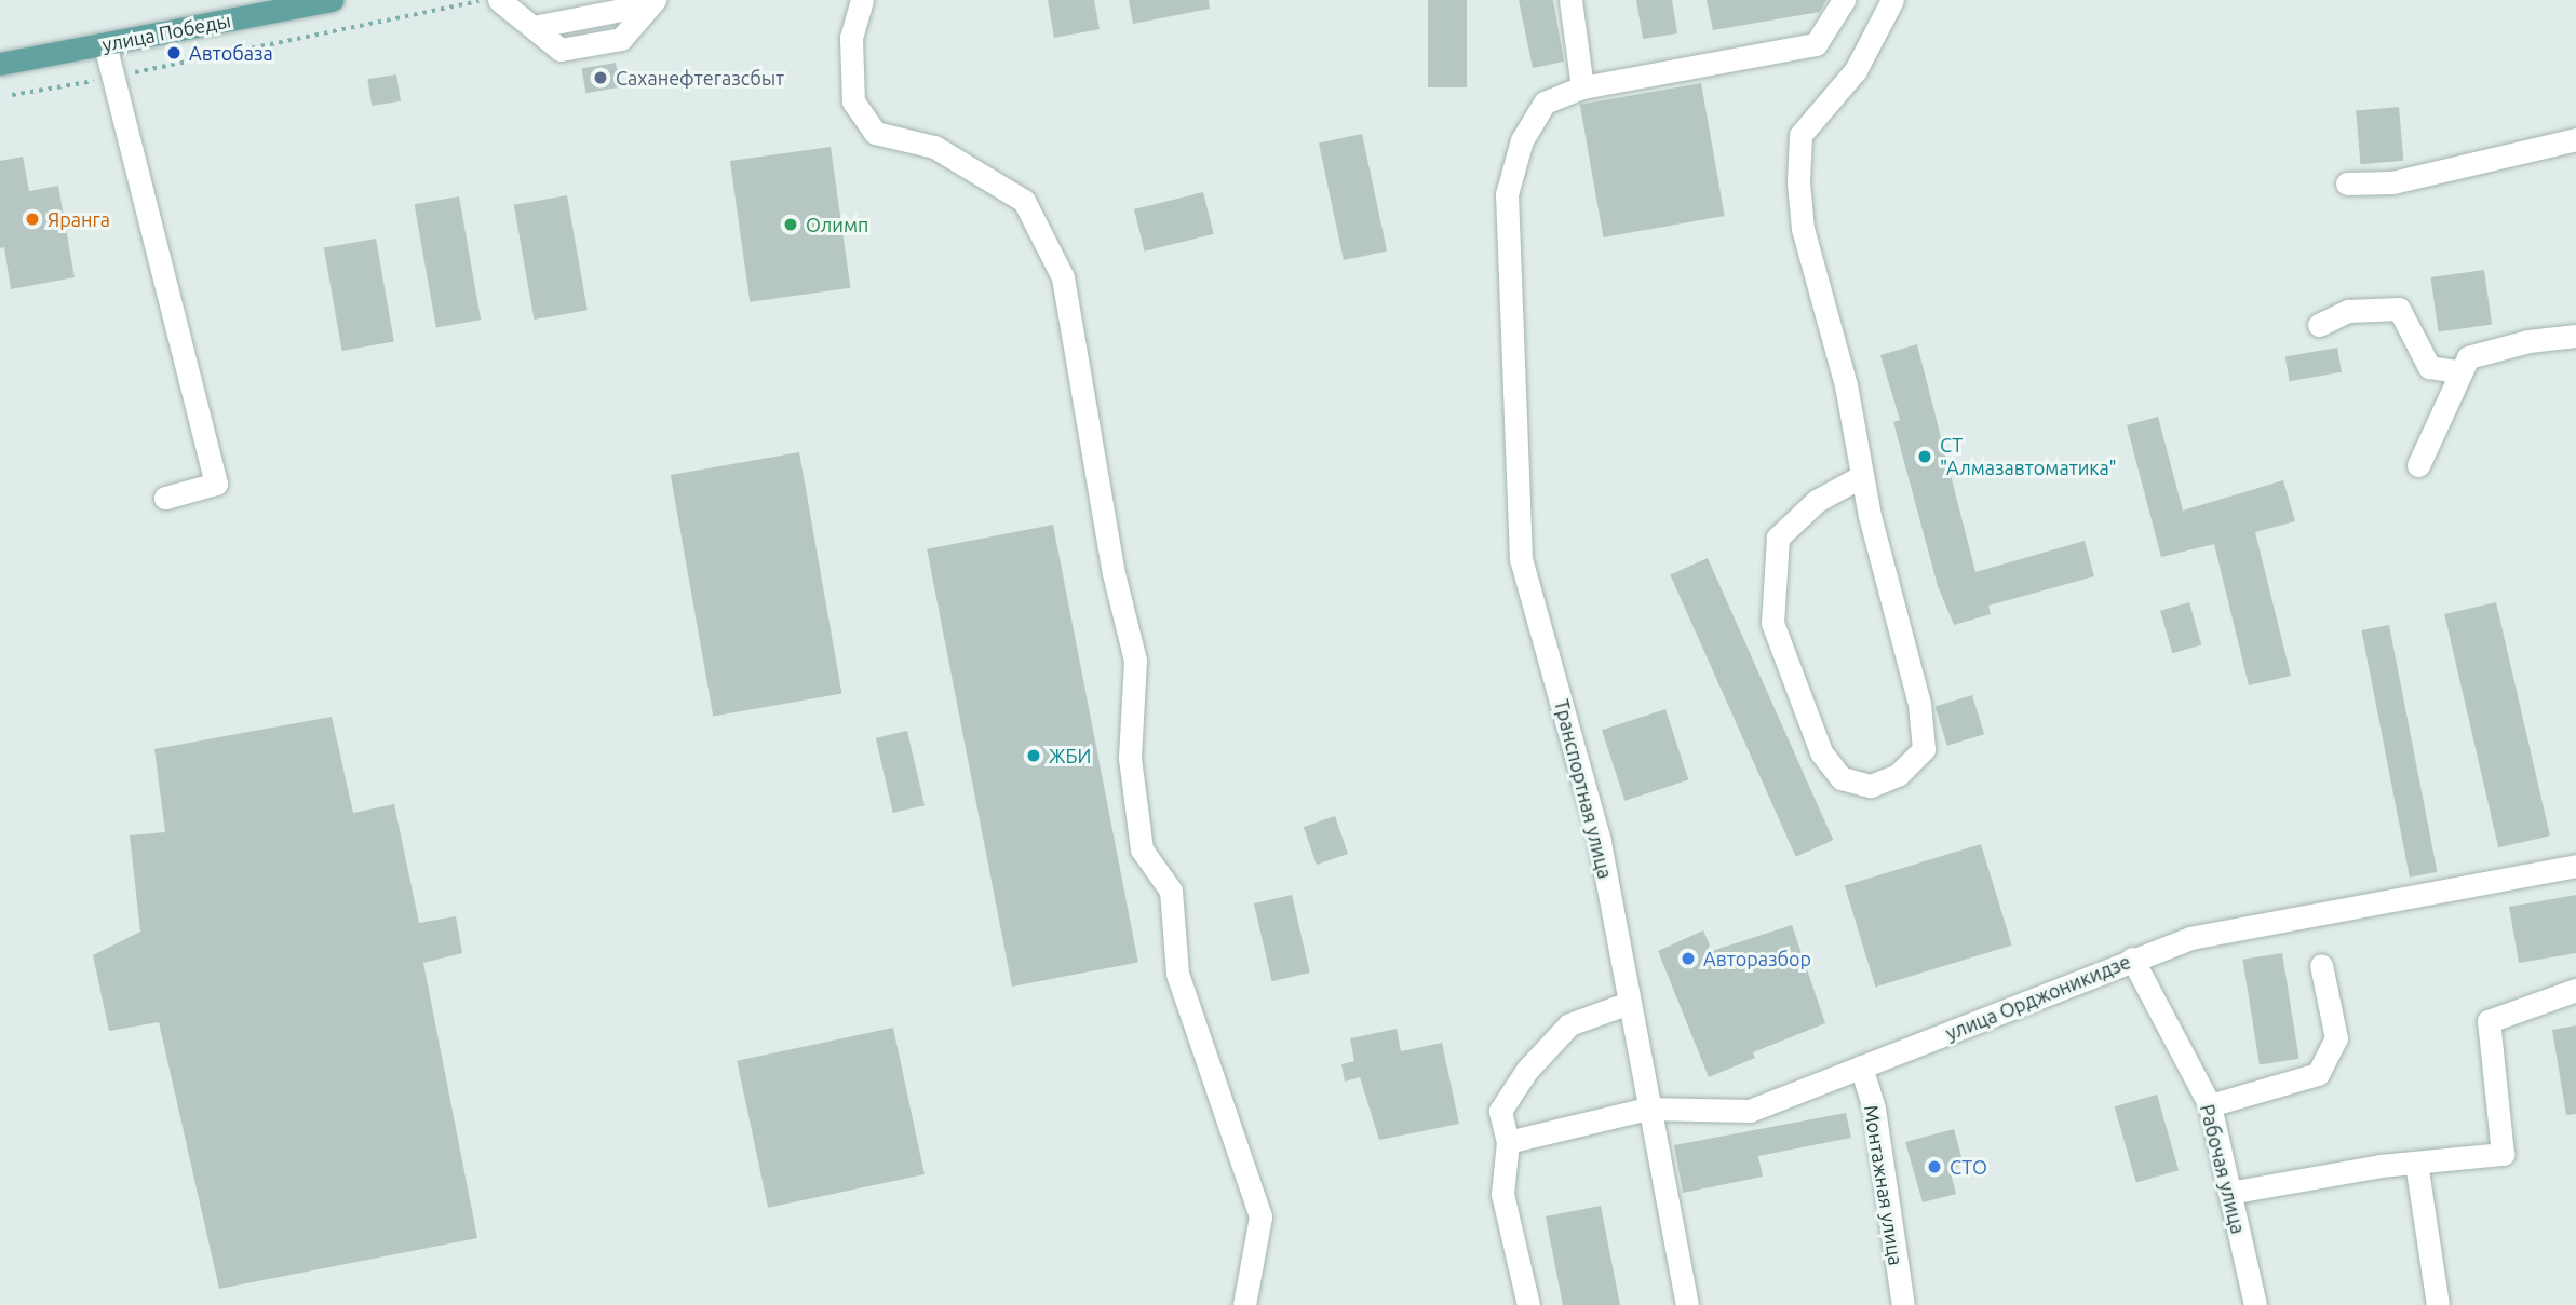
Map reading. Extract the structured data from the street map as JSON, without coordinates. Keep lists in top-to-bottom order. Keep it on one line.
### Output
{"streets":{"main road":["улица Победы"],"street":["Транспортная улица","улица Орджоникидзе","Рабочая улица","Монтажная улица"]},"crossings":[["Транспортная улица","улица Орджоникидзе"],["улица Орджоникидзе","Рабочая улица"],["улица Орджоникидзе","Монтажная улица"]],"places":["Автобаза","Саханефтегазсбыт","Яранга","Олимп","СТ \"Алмазавтоматика\"","ЖБИ","Авторазбор","СТО"]}
